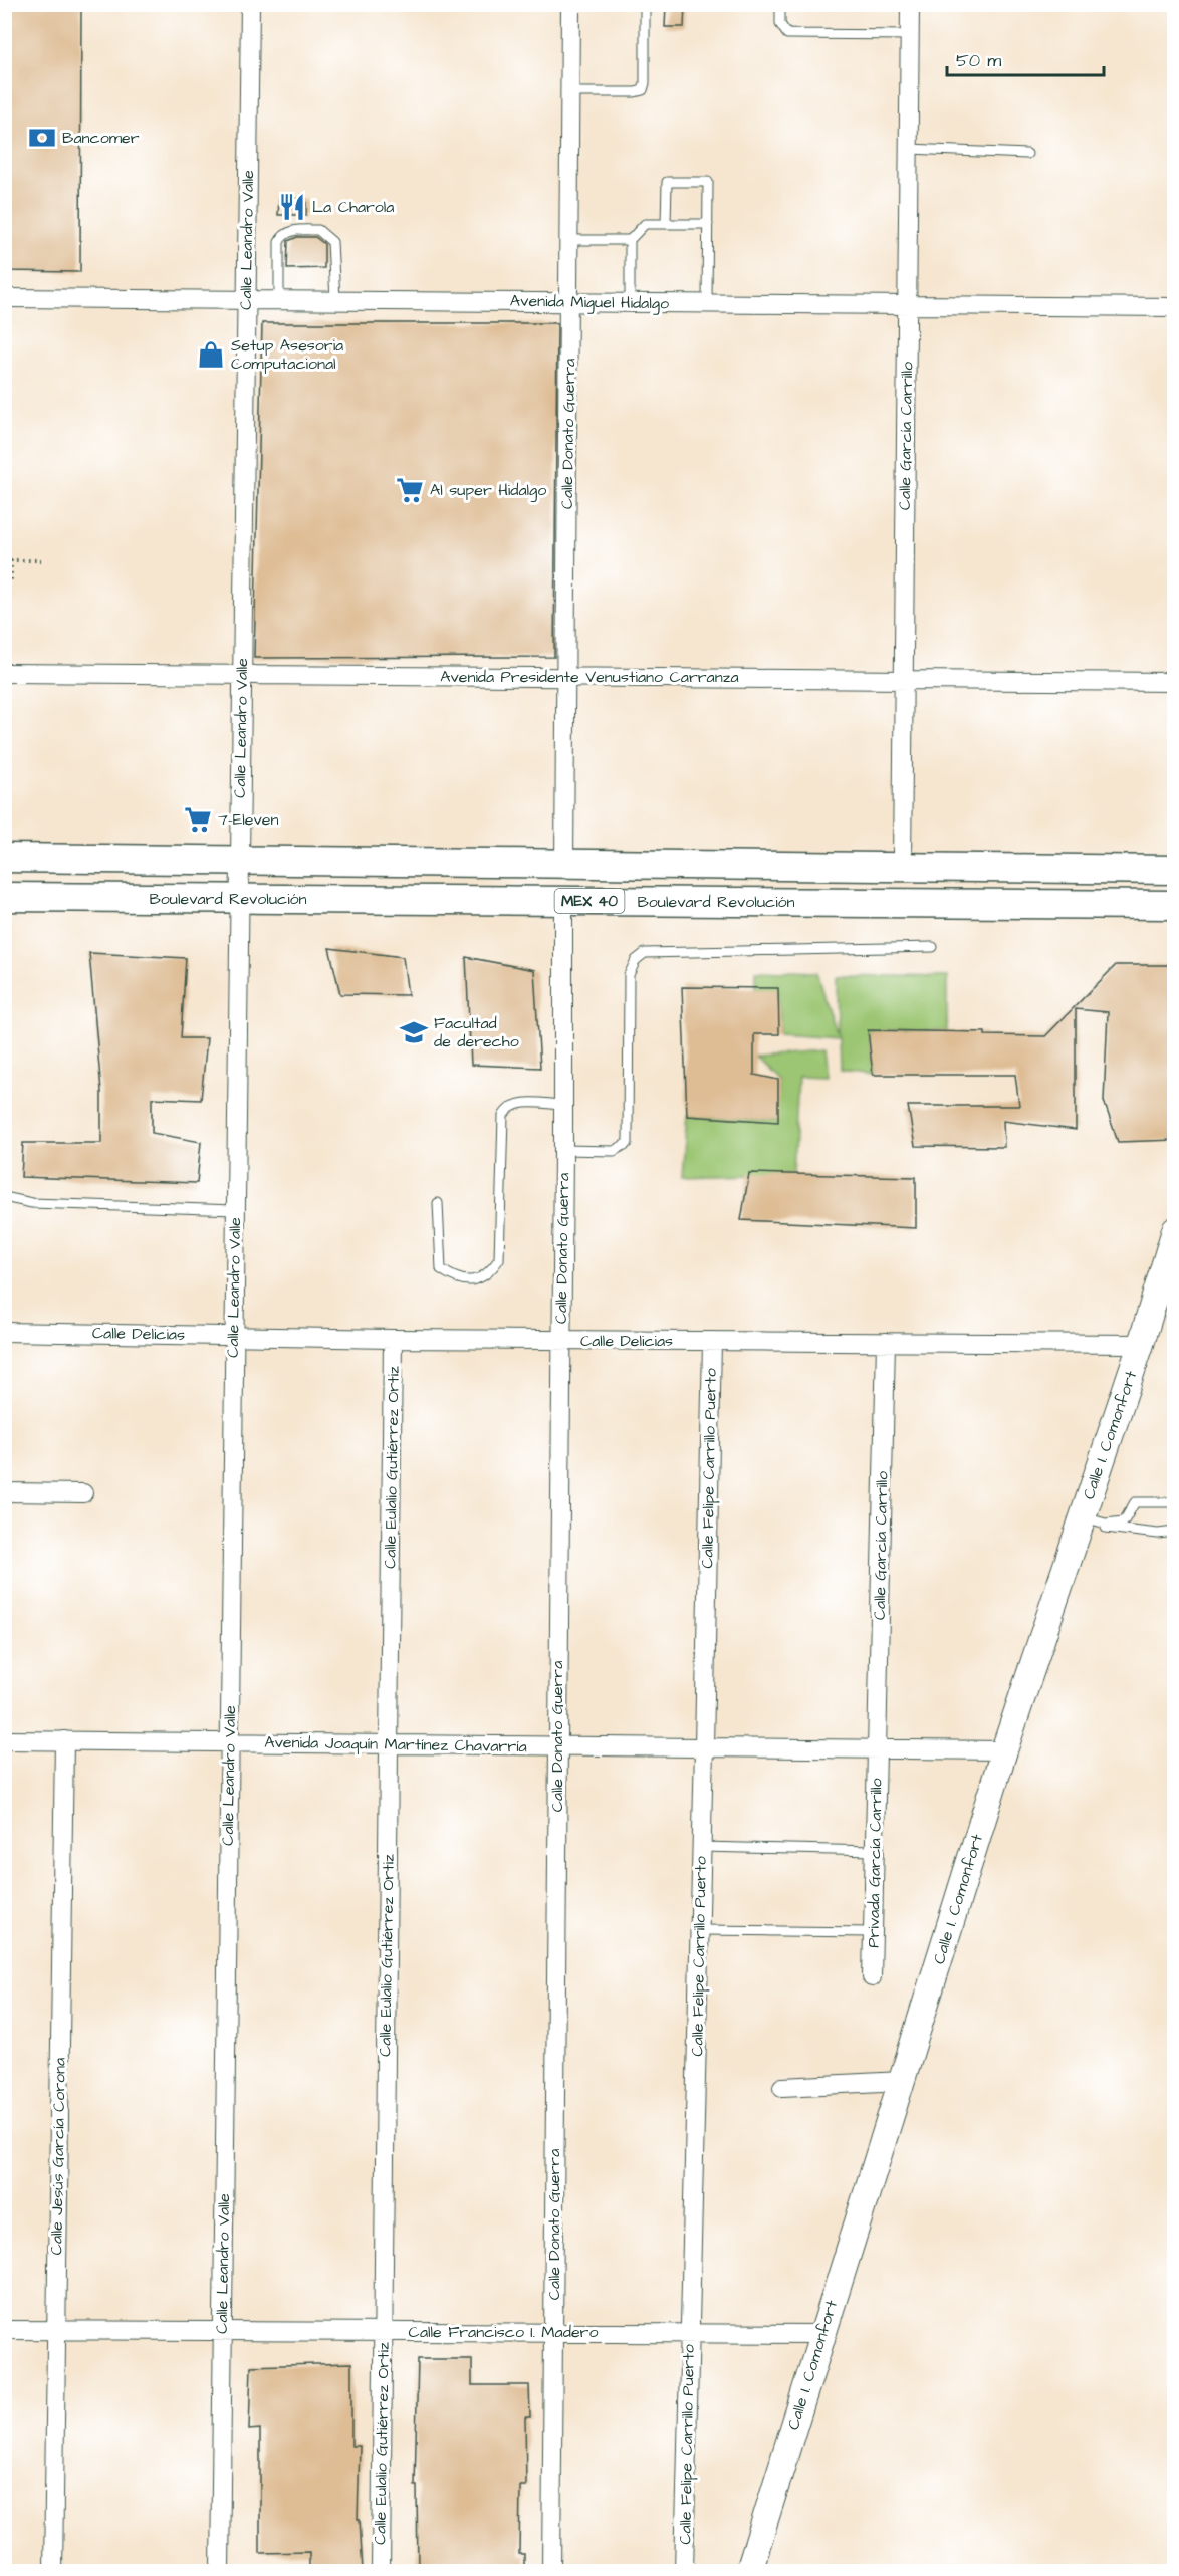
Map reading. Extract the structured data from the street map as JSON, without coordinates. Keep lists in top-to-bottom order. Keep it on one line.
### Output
{"streets":{"main road":["Boulevard Revolución","MEX 40","Calle I. Comonfort"],"street":["Calle Leandro Valle","Avenida Miguel Hidalgo","Calle Donato Guerra","Calle García Carrillo","Avenida Presidente Venustiano Carranza","Calle Delicias","Calle Eulalio Gutiérrez Ortiz","Calle Felipe Carrillo Puerto","Avenida Joaquín Martínez Chavarría","Privada García Carrillo","Calle Jesús García Corona","Calle Francisco I. Madero"]},"crossings":[["Calle Leandro Valle","Avenida Miguel Hidalgo"],["Calle Leandro Valle","Avenida Presidente Venustiano Carranza"],["Calle Leandro Valle","Boulevard Revolución"],["Calle Leandro Valle","MEX 40"],["Calle Leandro Valle","Calle Delicias"],["Calle Leandro Valle","Avenida Joaquín Martínez Chavarría"],["Calle Leandro Valle","Calle Francisco I. Madero"],["Avenida Miguel Hidalgo","Calle Donato Guerra"],["Avenida Miguel Hidalgo","Calle García Carrillo"],["Calle Donato Guerra","Avenida Presidente Venustiano Carranza"],["Calle Donato Guerra","Boulevard Revolución"],["Calle Donato Guerra","MEX 40"],["Calle Donato Guerra","Calle Delicias"],["Calle Donato Guerra","Avenida Joaquín Martínez Chavarría"],["Calle Donato Guerra","Calle Francisco I. Madero"],["Calle García Carrillo","Avenida Presidente Venustiano Carranza"],["Calle García Carrillo","MEX 40"],["Calle García Carrillo","Calle Delicias"],["Calle García Carrillo","Avenida Joaquín Martínez Chavarría"],["Calle García Carrillo","Privada García Carrillo"],["Calle Delicias","Calle I. Comonfort"],["Calle Delicias","Calle Eulalio Gutiérrez Ortiz"],["Calle Delicias","Calle Felipe Carrillo Puerto"],["Calle I. Comonfort","Avenida Joaquín Martínez Chavarría"],["Calle I. Comonfort","Calle Francisco I. Madero"],["Calle Eulalio Gutiérrez Ortiz","Avenida Joaquín Martínez Chavarría"],["Calle Eulalio Gutiérrez Ortiz","Calle Francisco I. Madero"],["Calle Felipe Carrillo Puerto","Avenida Joaquín Martínez Chavarría"],["Calle Felipe Carrillo Puerto","Calle Francisco I. Madero"],["Avenida Joaquín Martínez Chavarría","Privada García Carrillo"],["Avenida Joaquín Martínez Chavarría","Calle Jesús García Corona"],["Calle Jesús García Corona","Calle Francisco I. Madero"]],"places":{"bank":["Bancomer"],"restaurant":["La Charola"],"shop":["Setup Asesoria Computacional"],"supermarket":["Al super Hidalgo","7-Eleven"],"school or university":["Facultad de derecho"]},"scale_bar":"50 m"}
